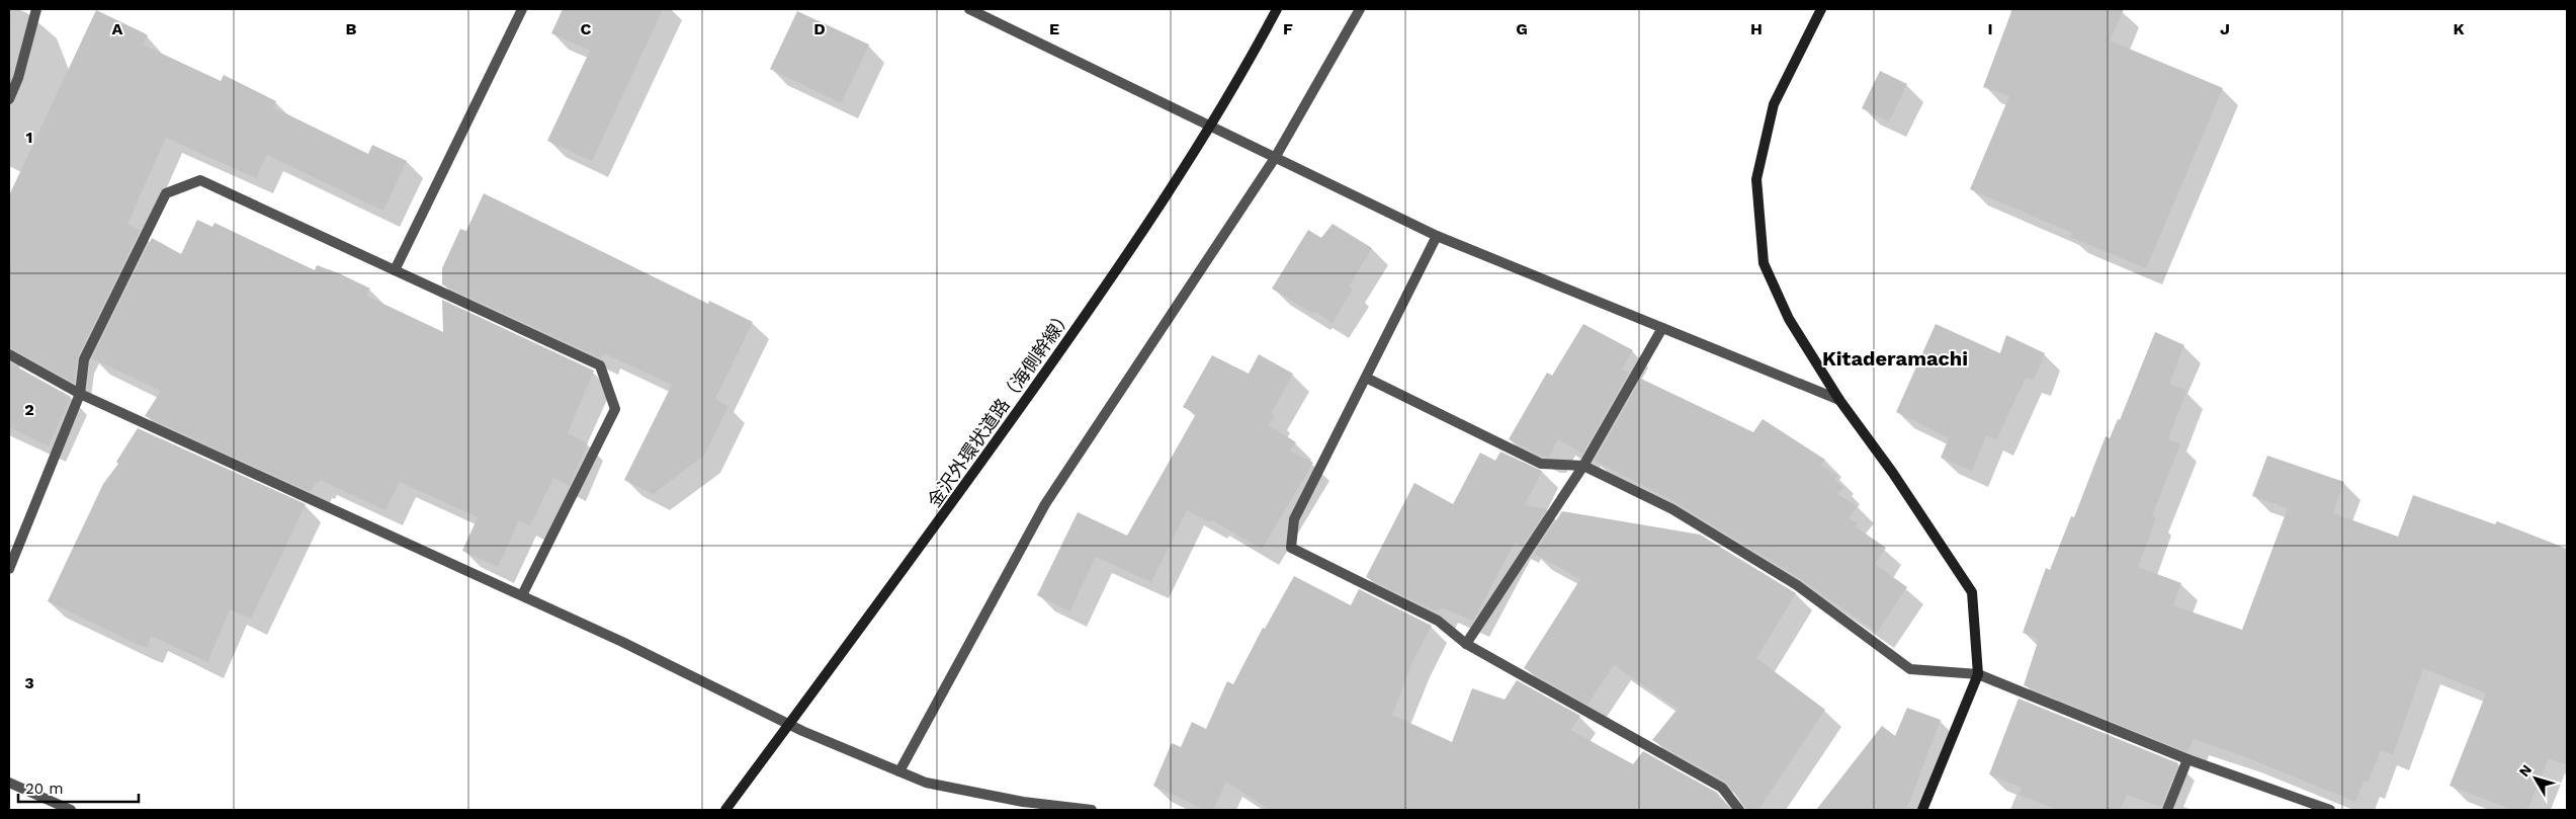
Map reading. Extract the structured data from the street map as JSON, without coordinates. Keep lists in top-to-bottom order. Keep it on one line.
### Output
{"streets":{"main road":["金沢外環状道路（海側幹線）"]},"districts":["Kitaderamachi"],"scale_bar":"20 m","north":"top left","grid":{"columns":["A","B","C","D","E","F","G","H","I","J","K"],"rows":["1","2","3"]}}
